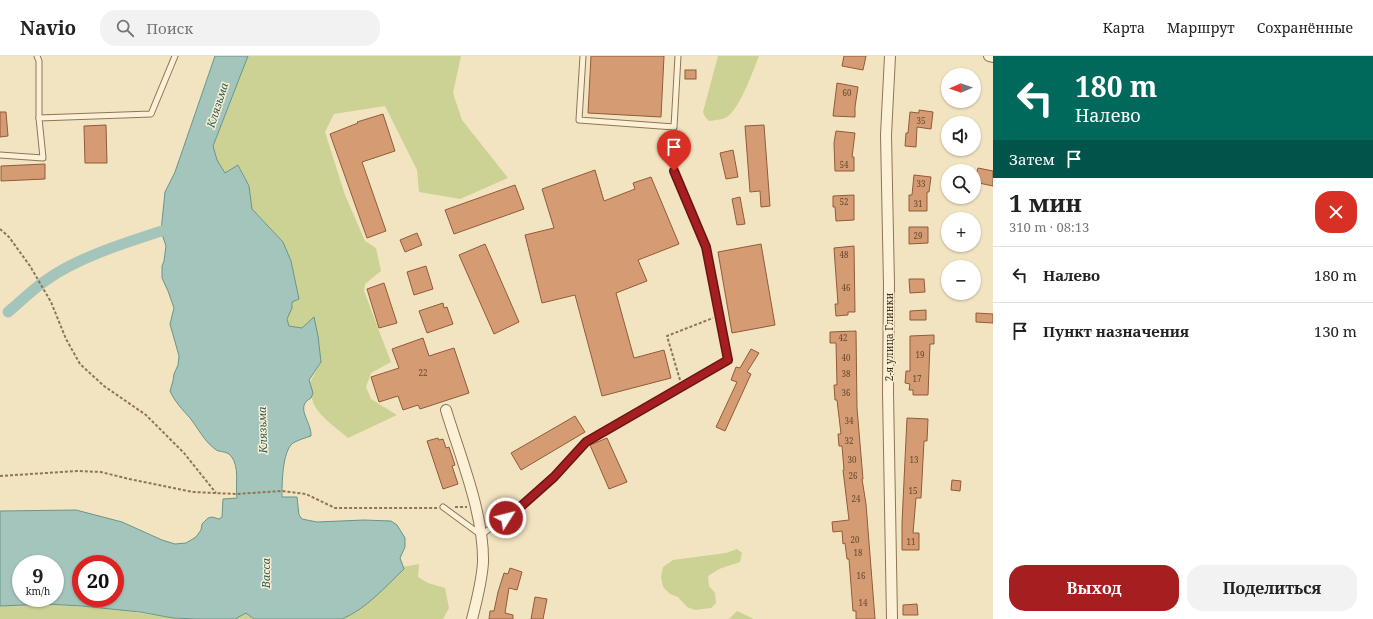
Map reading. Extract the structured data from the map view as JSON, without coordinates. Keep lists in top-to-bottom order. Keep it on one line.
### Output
{"streets":{"street":["2-я улица Глинки"]},"water":["Клязьма","Васса"],"house_numbers":["60","35","54","33","52","31","29","48","46","42","19","40","22","38","17","36","34","32","30","13","26","15","24","20","11","18","16","14"],"north":"left","page":{"header":"Navio","search":"Поиск","nav":["Карта","Маршрут","Сохранённые"],"turn":["180 m","Налево"],"map_buttons":["+","−"],"then":"Затем","heading":["1 мин","310 m · 08:13"],"list":[{"name":"Налево","value":"180 m"},{"name":"Пункт назначения","value":"130 m"}],"speed":"9 km/h","limit":"20","buttons":["Выход","Поделиться"]}}
